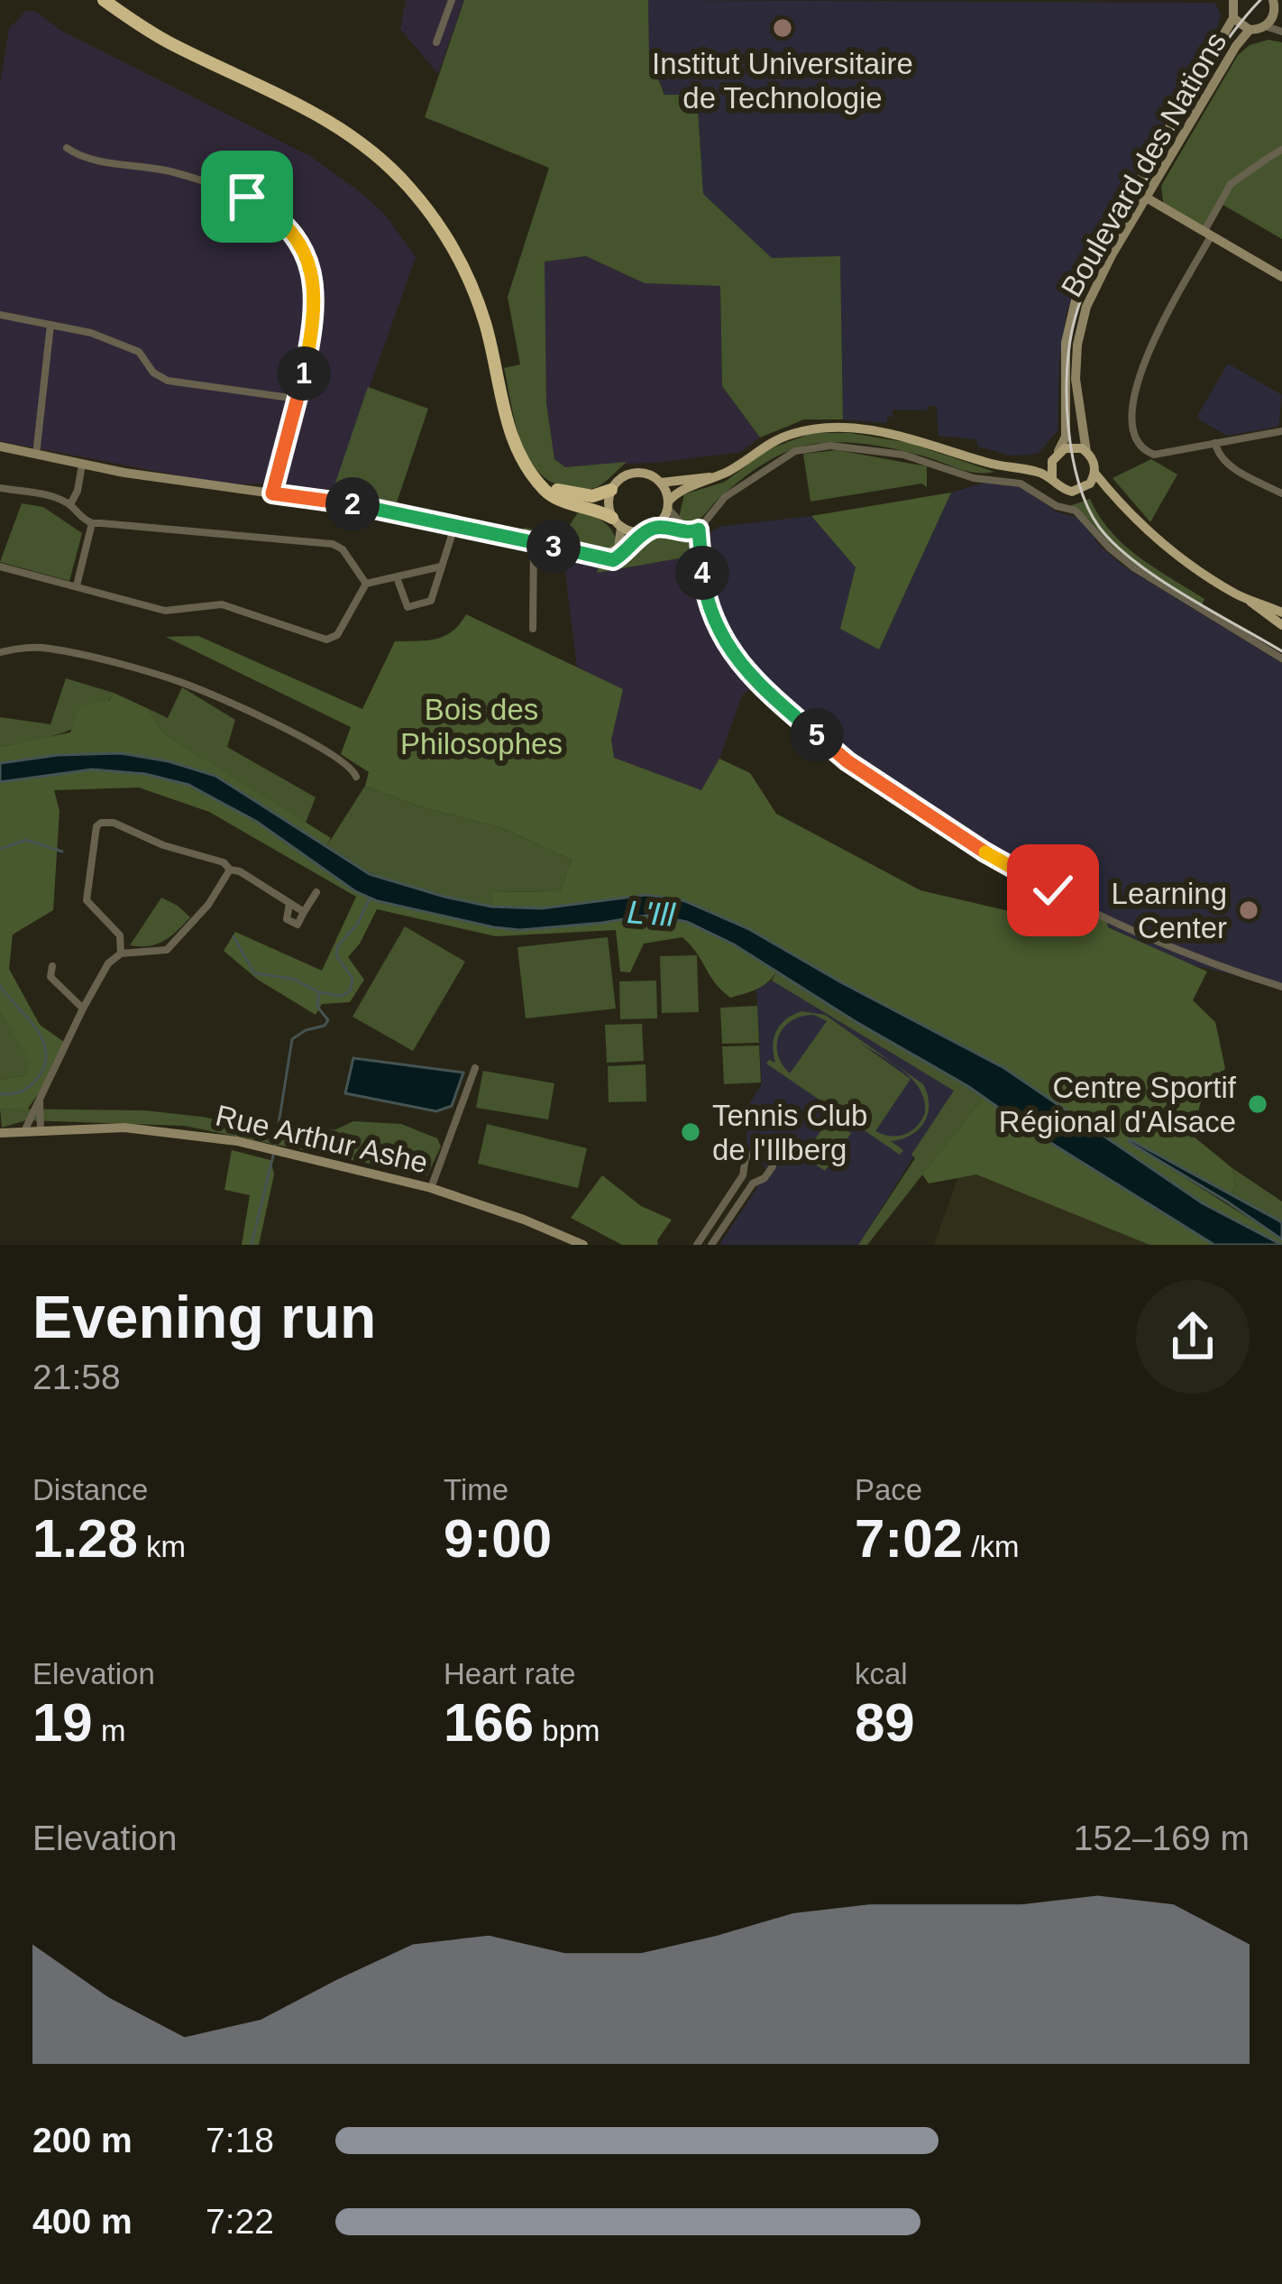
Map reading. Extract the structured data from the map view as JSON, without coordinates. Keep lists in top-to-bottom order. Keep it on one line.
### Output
{"streets":{"main road":["Boulevard des Nations","Rue Arthur Ashe"]},"water":["L'Ill"],"parks":["Bois des Philosophes"],"places":["Institut Universitaire de Technologie","Learning Center","Centre Sportif Régional d'Alsace","Tennis Club de l'Illberg"],"page":{"pins":["1","2","3","4","5"],"heading":["Evening run","21:58"],"stats":[["Distance","1.28 km"],["Time","9:00"],["Pace","7:02 /km"],["Elevation","19 m"],["Heart rate","166 bpm"],["kcal","89"]],"chart":["Elevation","152–169 m"],"list":[{"name":"200 m","note":"7:18"},{"name":"400 m","note":"7:22"}]}}
